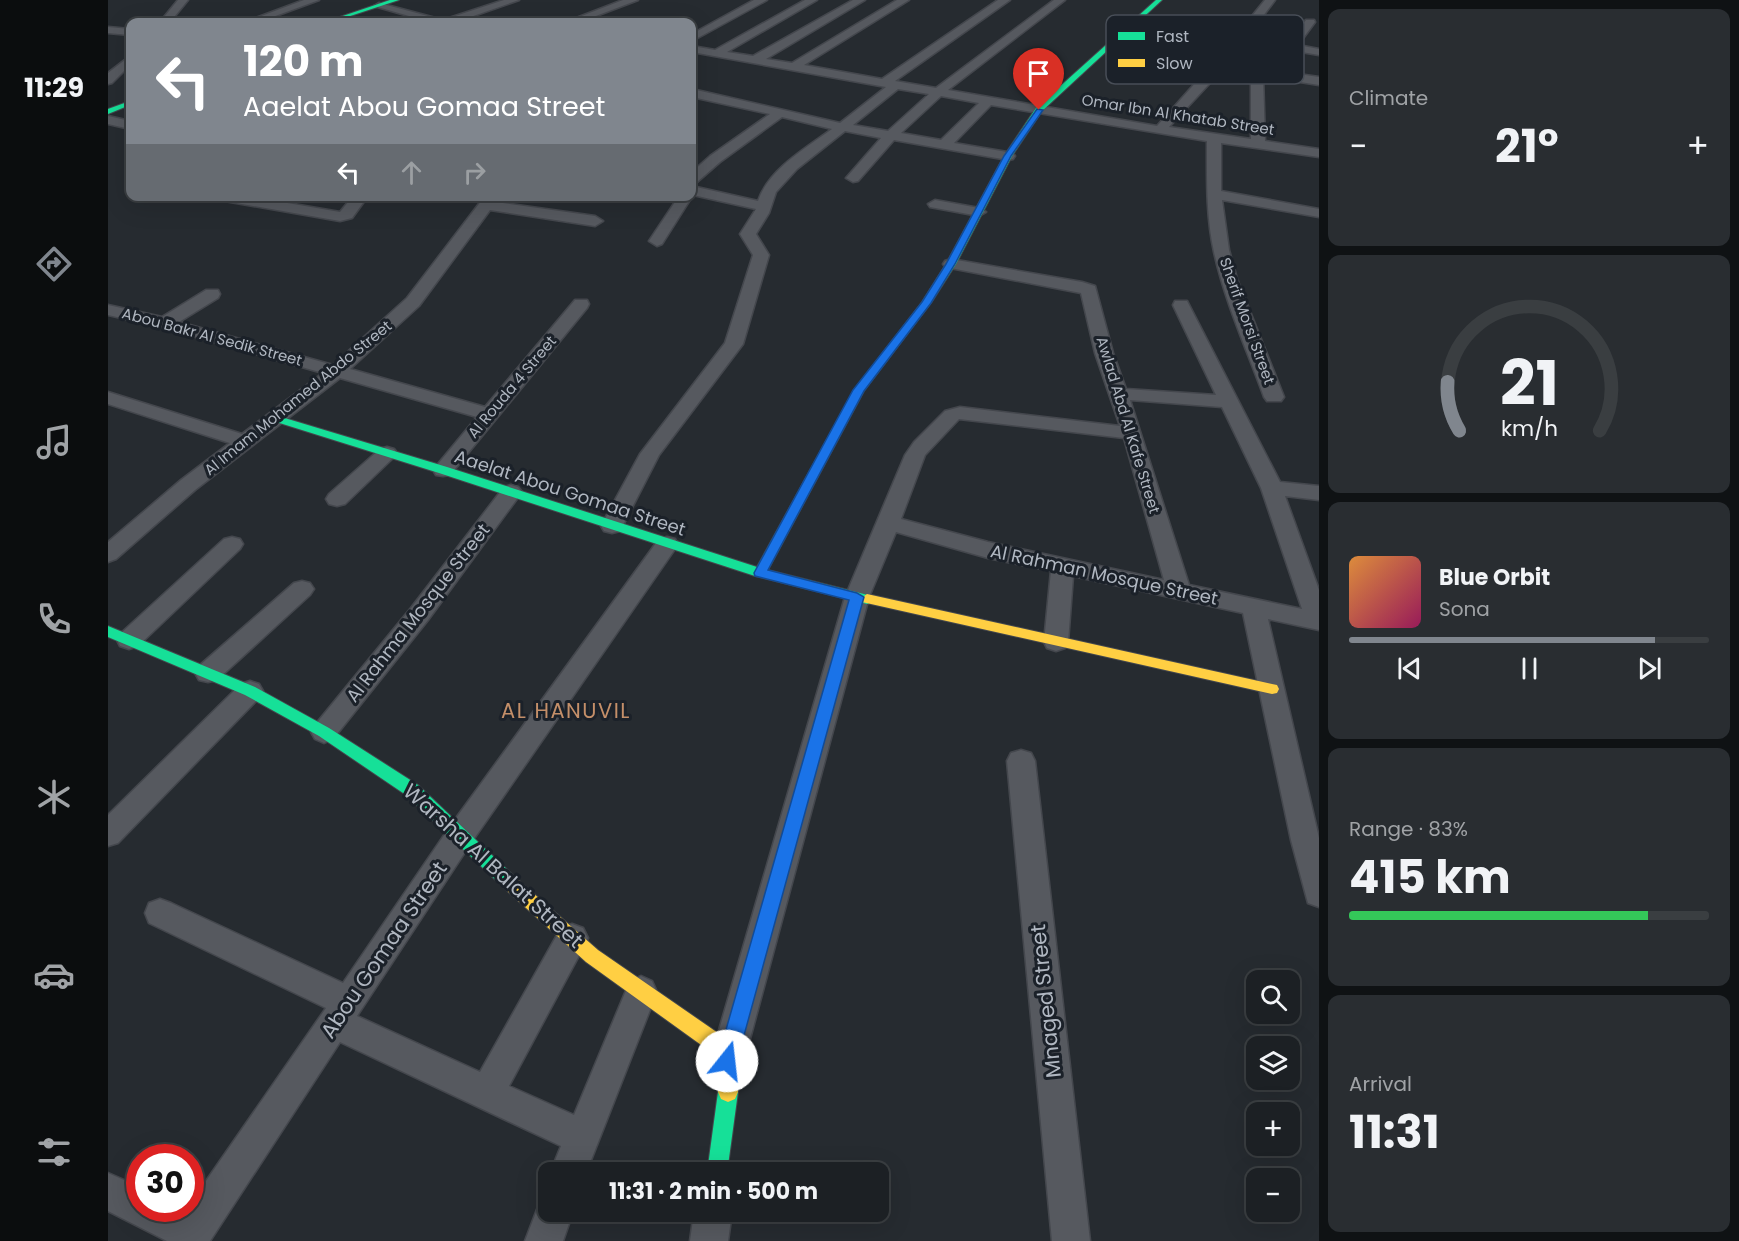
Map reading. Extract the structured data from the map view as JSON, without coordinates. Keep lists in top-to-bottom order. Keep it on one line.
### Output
{"streets":{"street":["Omar Ibn Al Khatab Street","Sherif Morsi Street","Abou Bakr Al Sedik Street","Al Rouda 4 Street","Al Imam Mohamed Abdo Street","Awlad Abd Al Kafe Street","Aaelat Abou Gomaa Street","Al Rahman Mosque Street","Al Rahma Mosque Street","Warsha Al Balat Street","Abou Gomaa Street","Mnaged Street"]},"crossings":[["Omar Ibn Al Khatab Street","Sherif Morsi Street"],["Abou Bakr Al Sedik Street","Al Rouda 4 Street"],["Abou Bakr Al Sedik Street","Al Imam Mohamed Abdo Street"],["Al Rouda 4 Street","Aaelat Abou Gomaa Street"],["Al Imam Mohamed Abdo Street","Aaelat Abou Gomaa Street"],["Awlad Abd Al Kafe Street","Al Rahman Mosque Street"],["Aaelat Abou Gomaa Street","Al Rahma Mosque Street"],["Aaelat Abou Gomaa Street","Abou Gomaa Street"],["Al Rahma Mosque Street","Warsha Al Balat Street"],["Warsha Al Balat Street","Abou Gomaa Street"]],"districts":["AL HANUVIL"],"legend":["Fast","Slow"],"page":{"tabs":"11:29","tile":["Climate",["Range · 83%","415 km"],["Arrival","11:31"]],"turn":["120 m","Aaelat Abou Gomaa Street"],"heat":["−","21°","+"],"song":["Blue Orbit","Sona"],"map_buttons":["+","−"],"limit":"30","trip":"11:31 · 2 min · 500 m","gauge":["21","km/h"]}}
